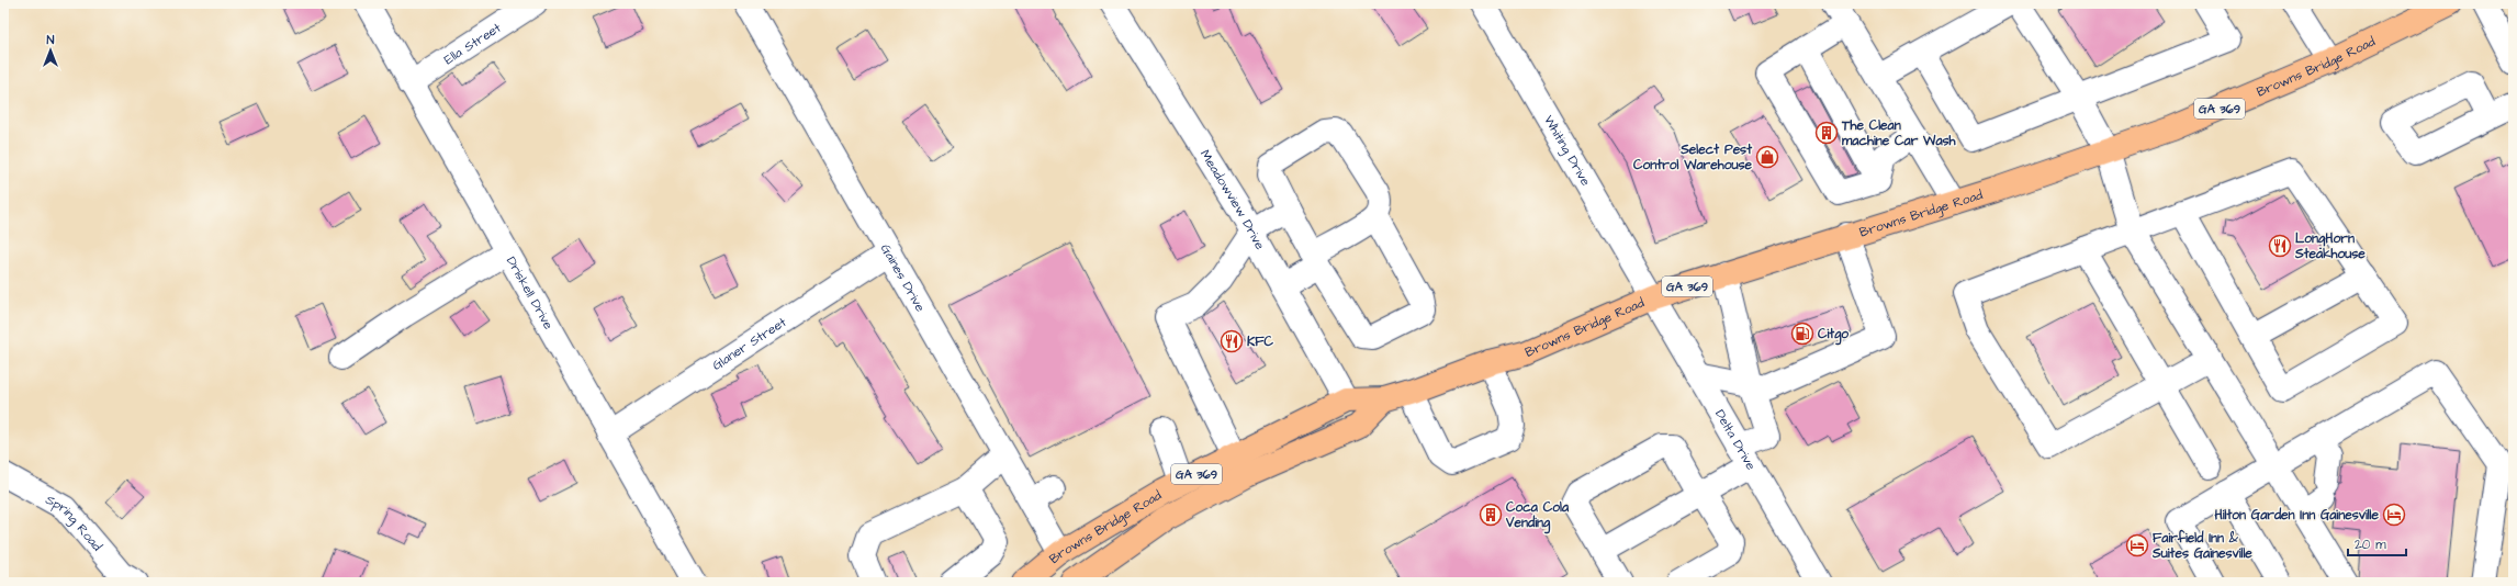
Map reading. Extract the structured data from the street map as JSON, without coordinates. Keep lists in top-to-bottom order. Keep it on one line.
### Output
{"streets":{"main road":["Browns Bridge Road","GA 369"],"street":["Ella Street","Whiting Drive","Meadowview Drive","Gaines Drive","Driskell Drive","Glaner Street","Delta Drive","Spring Road"]},"crossings":[["Ella Street","Driskell Drive"],["Browns Bridge Road","Whiting Drive"],["Browns Bridge Road","Meadowview Drive"],["Browns Bridge Road","Gaines Drive"],["Browns Bridge Road","Delta Drive"],["Whiting Drive","Delta Drive"],["Gaines Drive","Glaner Street"],["Driskell Drive","Glaner Street"]],"places":{"building":["The Clean machine Car Wash","Coca Cola Vending"],"shop":["Select Pest Control Warehouse"],"restaurant":["LongHorn Steakhouse","KFC"],"fuel station":["Citgo"],"hotel":["Hilton Garden Inn Gainesville","Fairfield Inn & Suites Gainesville"]},"scale_bar":"20 m","north":"top"}
